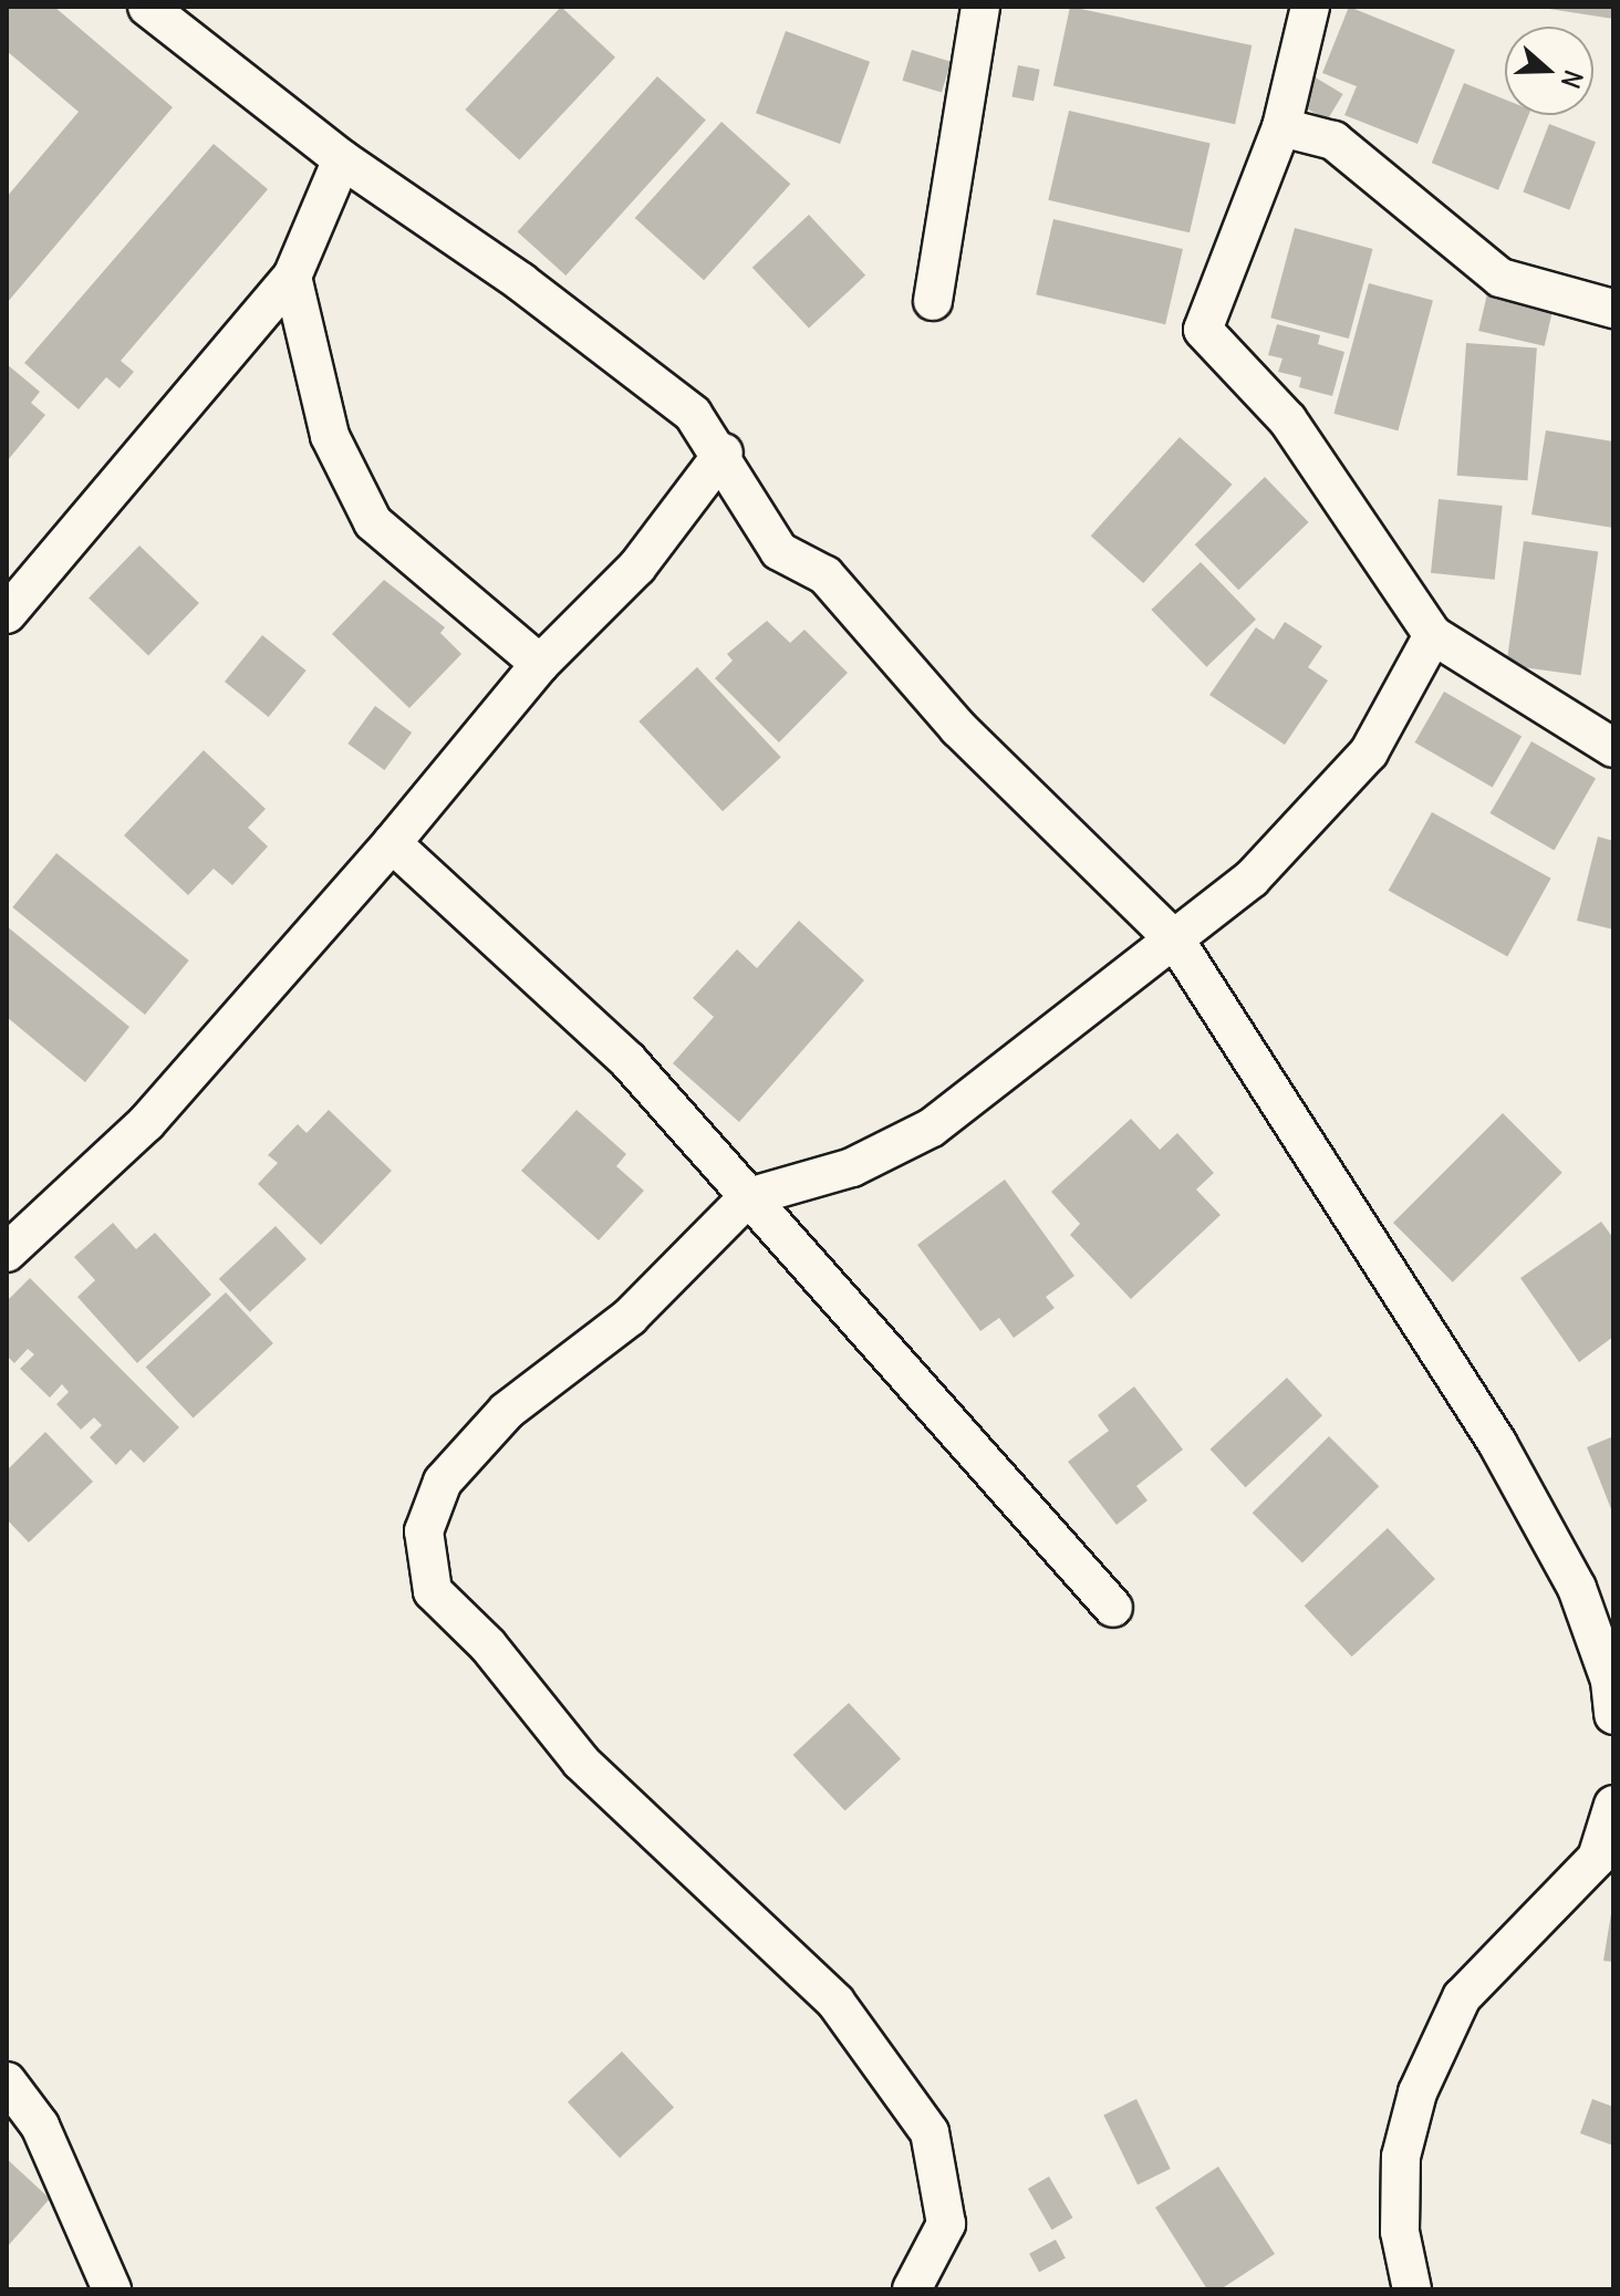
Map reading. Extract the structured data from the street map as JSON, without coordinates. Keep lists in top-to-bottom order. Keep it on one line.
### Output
{"north":"right"}
